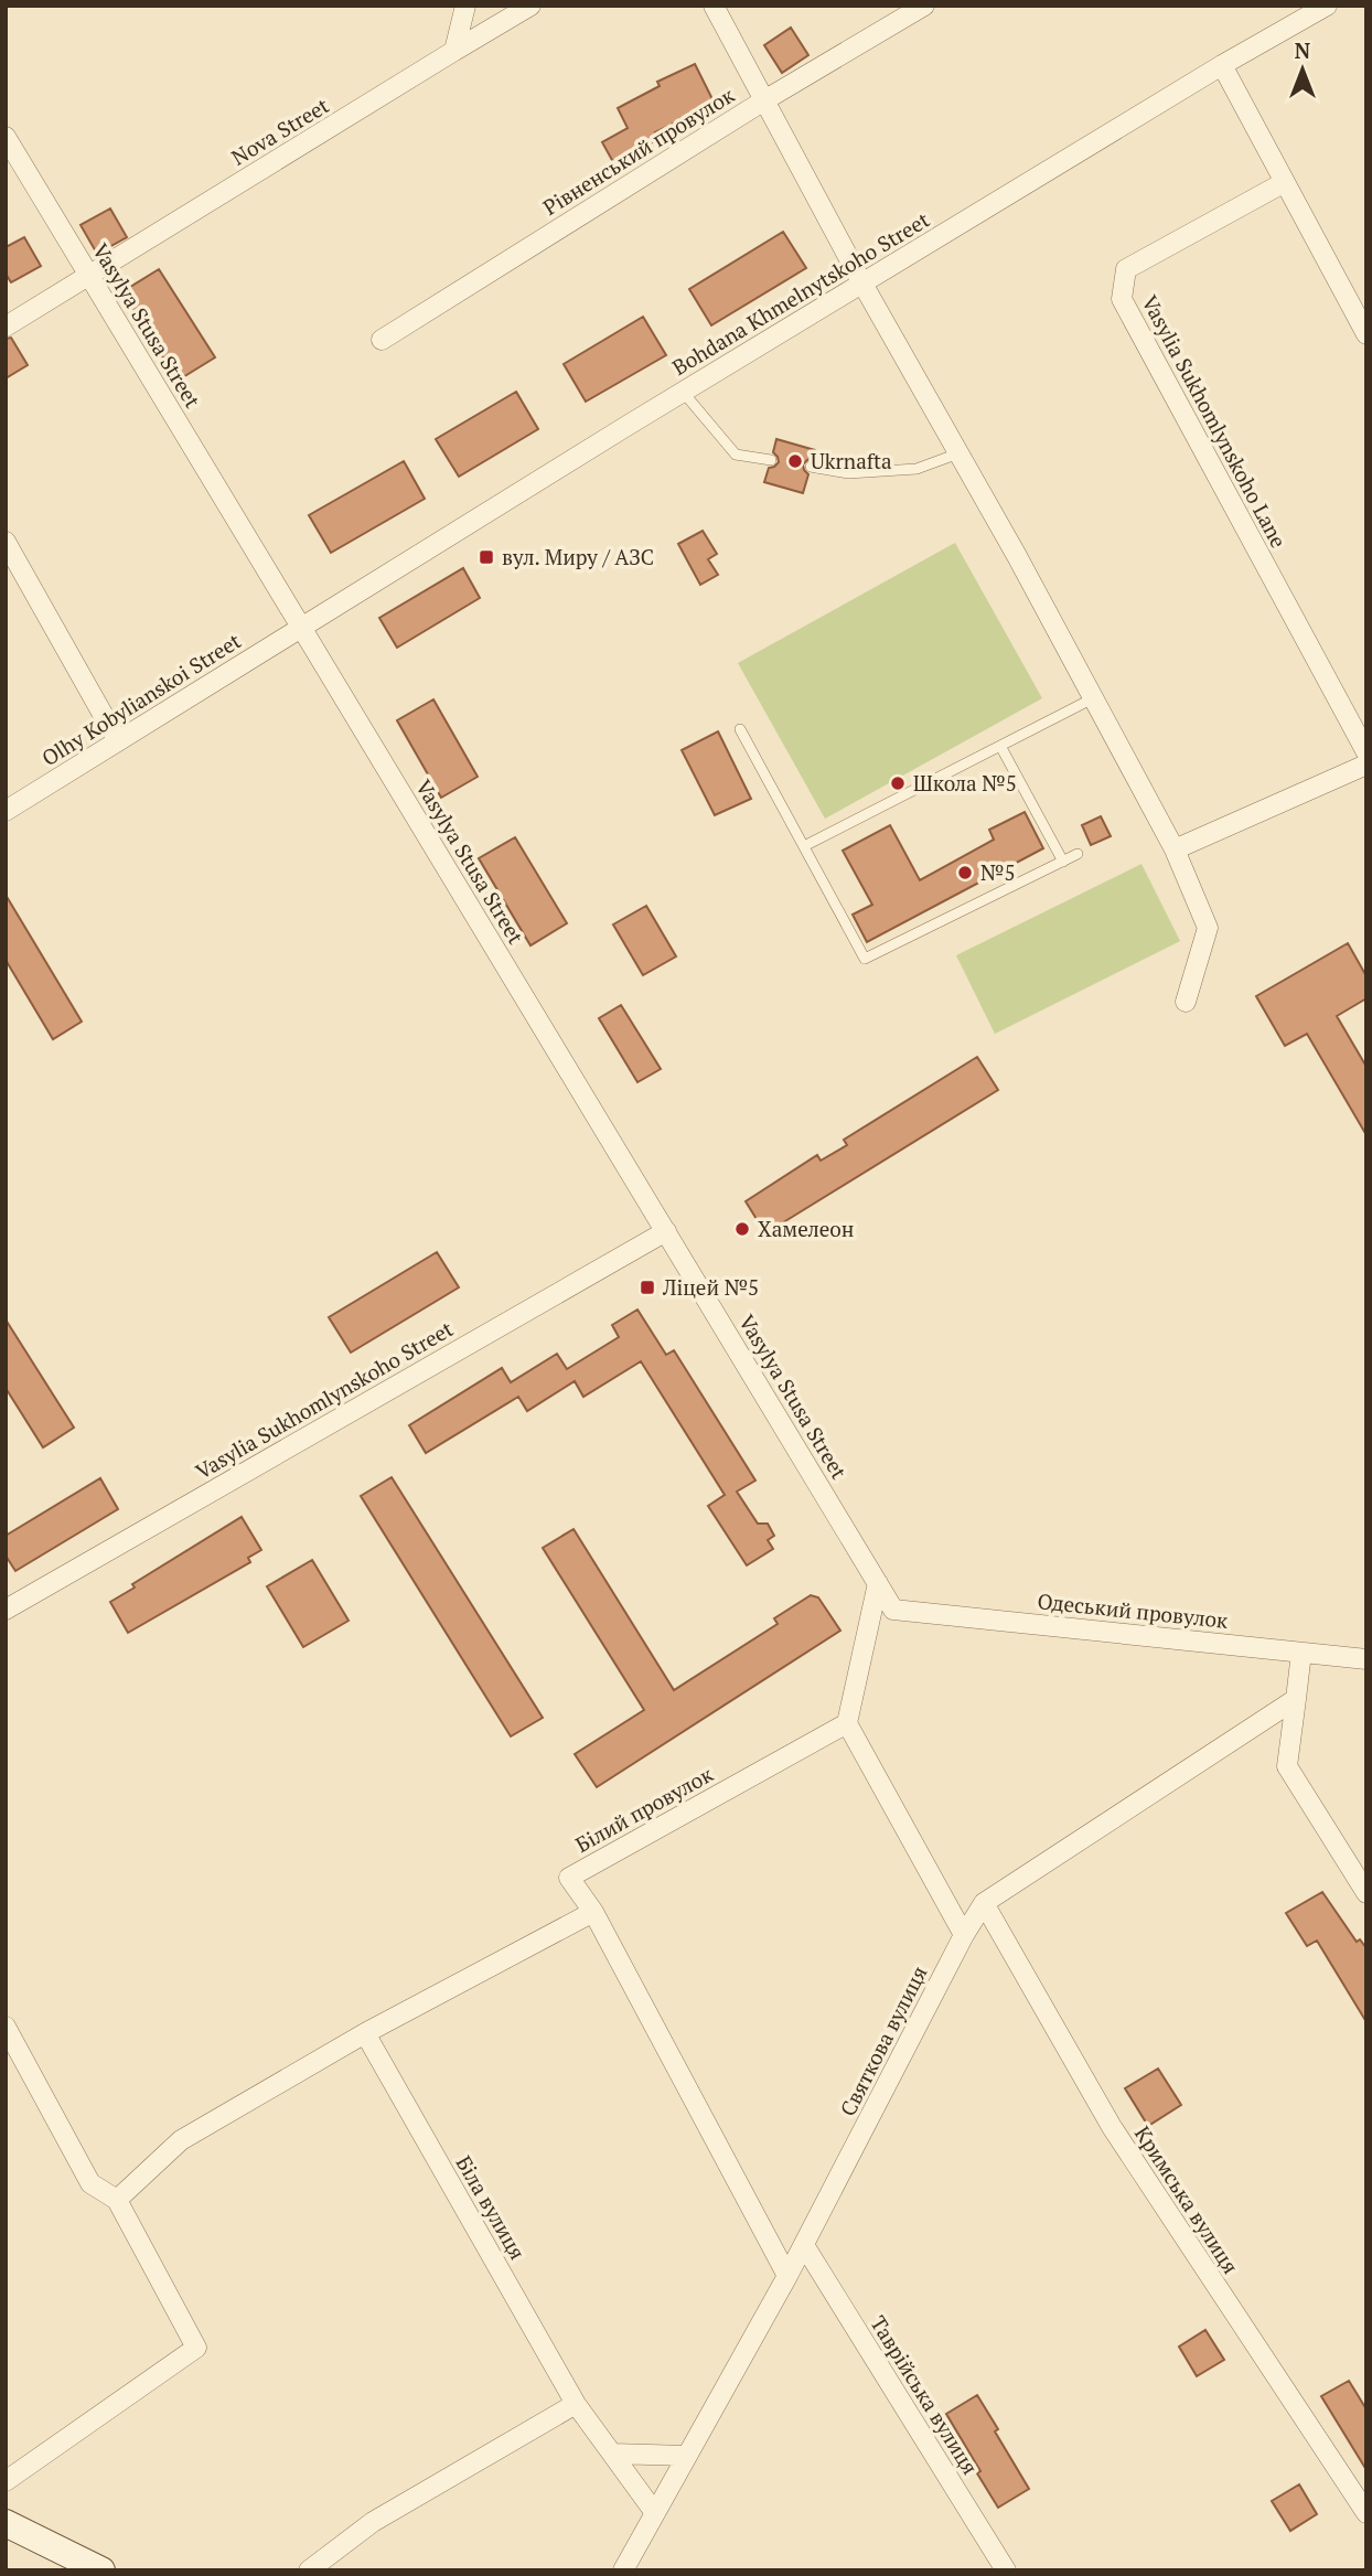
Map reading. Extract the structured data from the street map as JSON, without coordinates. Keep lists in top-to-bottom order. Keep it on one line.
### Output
{"streets":{"street":["Nova Street","Рівненський провулок","Bohdana Khmelnytskoho Street","Vasylya Stusa Street","Vasylia Sukhomlynskoho Lane","Olhy Kobylianskoi Street","Vasylia Sukhomlynskoho Street","Одеський провулок","Білий провулок","Святкова вулиця","Кримська вулиця","Біла вулиця","Таврійська вулиця"]},"crossings":[["Nova Street","Vasylya Stusa Street"],["Bohdana Khmelnytskoho Street","Vasylya Stusa Street"],["Bohdana Khmelnytskoho Street","Olhy Kobylianskoi Street"],["Vasylya Stusa Street","Olhy Kobylianskoi Street"],["Vasylya Stusa Street","Vasylia Sukhomlynskoho Street"],["Vasylya Stusa Street","Одеський провулок"],["Білий провулок","Святкова вулиця"],["Святкова вулиця","Кримська вулиця"],["Святкова вулиця","Біла вулиця"],["Святкова вулиця","Таврійська вулиця"]],"places":{"other":["Ukrnafta","Школа №5","№5","Хамелеон"],"transit":["вул. Миру / АЗС","Ліцей №5"]},"north":"top"}
